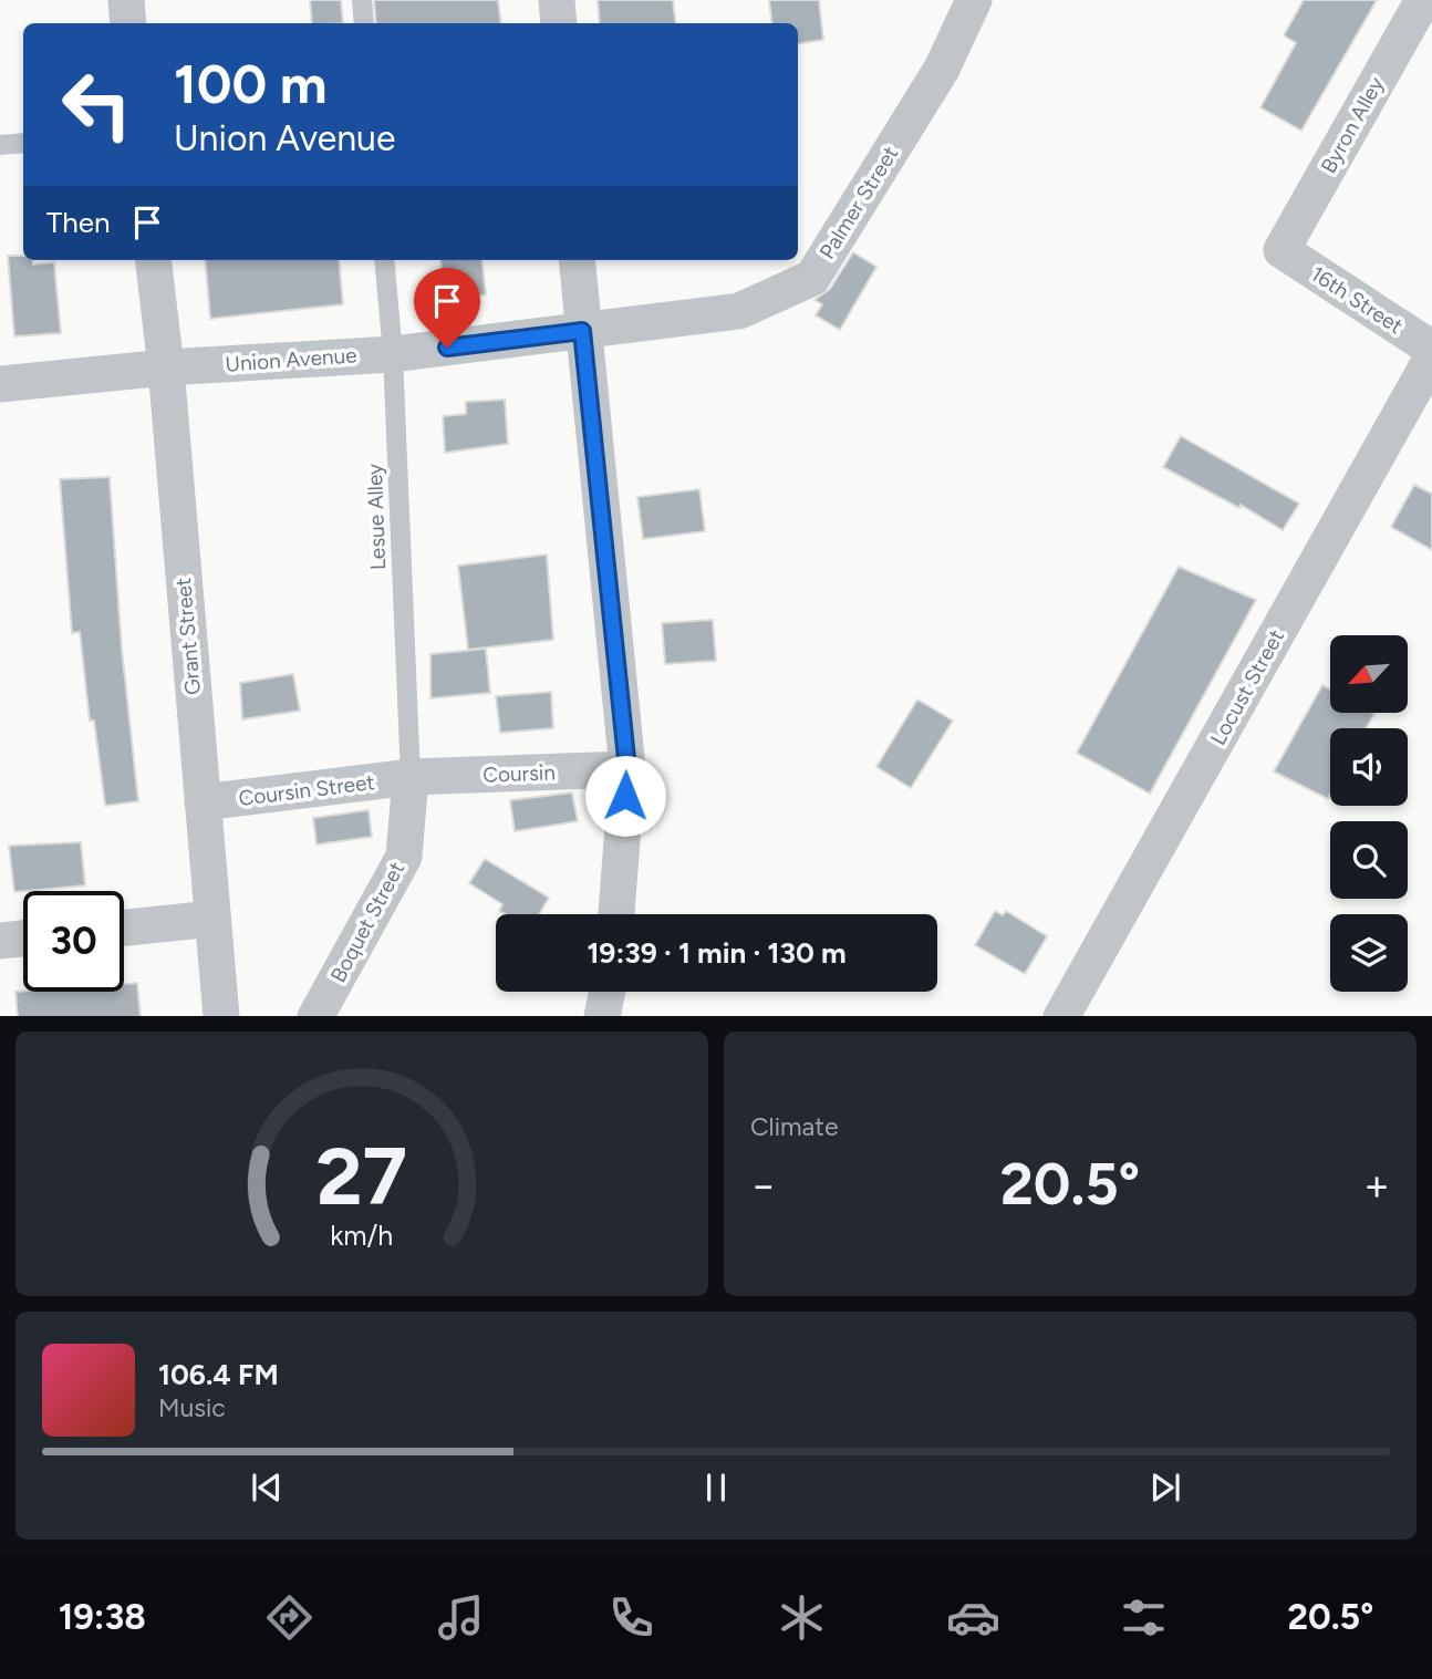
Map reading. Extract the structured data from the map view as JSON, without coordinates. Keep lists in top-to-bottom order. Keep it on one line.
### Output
{"streets":{"street":["Byron Alley","Palmer Street","16th Street","Union Avenue","Grant Street","Locust Street","Coursin","Coursin Street","Boquet Street"],"lane":["Lesue Alley"]},"crossings":[["Byron Alley","16th Street"],["Palmer Street","Union Avenue"],["Union Avenue","Lesue Alley"],["Union Avenue","Grant Street"],["Lesue Alley","Coursin"],["Lesue Alley","Coursin Street"],["Lesue Alley","Boquet Street"],["Grant Street","Coursin Street"],["Coursin","Coursin Street"],["Coursin","Boquet Street"],["Coursin Street","Boquet Street"]],"north":"bottom left","page":{"turn":["100 m","Union Avenue"],"then":"Then","limit":"30","trip":"19:39 · 1 min · 130 m","tile":"Climate","heat":["−","20.5°","+"],"song":["106.4 FM","Music"],"tabs":["19:38","20.5°"],"gauge":["27","km/h"]}}
